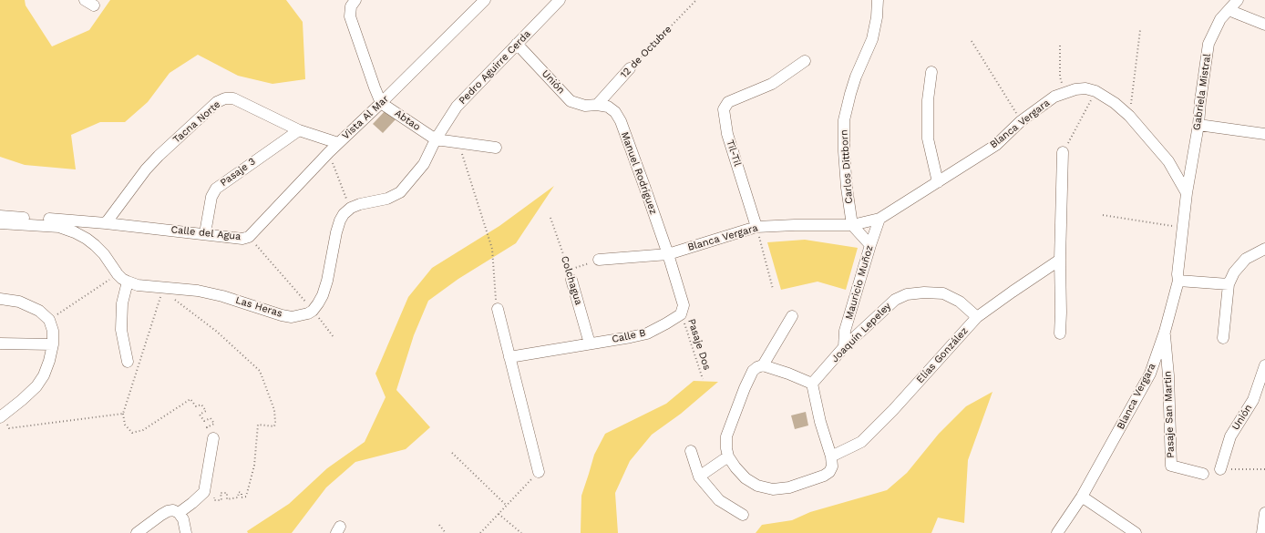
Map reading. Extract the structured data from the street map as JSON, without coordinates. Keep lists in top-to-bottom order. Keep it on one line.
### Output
{"streets":{"street":["12 de Octubre","Pedro Aguirre Cerda","Unión","Gabriela Mistral","Vista Al Mar","Abtao","Tacna Norte","Blanca Vergara","Til-Til","Carlos Dittborn","Pasaje 3","Manuel Rodríguez","Calle del Agua","Colchagua","Mauricio Muñoz","Las Heras","Joaquín Lepeley","Calle B","Elías González","Pasaje San Martin"],"path":["Pasaje Dos"]},"crossings":[["12 de Octubre","Unión"],["12 de Octubre","Manuel Rodríguez"],["Pedro Aguirre Cerda","Unión"],["Pedro Aguirre Cerda","Abtao"],["Unión","Manuel Rodríguez"],["Gabriela Mistral","Blanca Vergara"],["Vista Al Mar","Abtao"],["Vista Al Mar","Tacna Norte"],["Vista Al Mar","Calle del Agua"],["Tacna Norte","Pasaje 3"],["Tacna Norte","Calle del Agua"],["Blanca Vergara","Til-Til"],["Blanca Vergara","Carlos Dittborn"],["Blanca Vergara","Manuel Rodríguez"],["Blanca Vergara","Mauricio Muñoz"],["Blanca Vergara","Pasaje San Martin"],["Pasaje 3","Calle del Agua"],["Calle del Agua","Las Heras"],["Colchagua","Calle B"],["Mauricio Muñoz","Joaquín Lepeley"],["Joaquín Lepeley","Elías González"],["Calle B","Pasaje Dos"]]}
